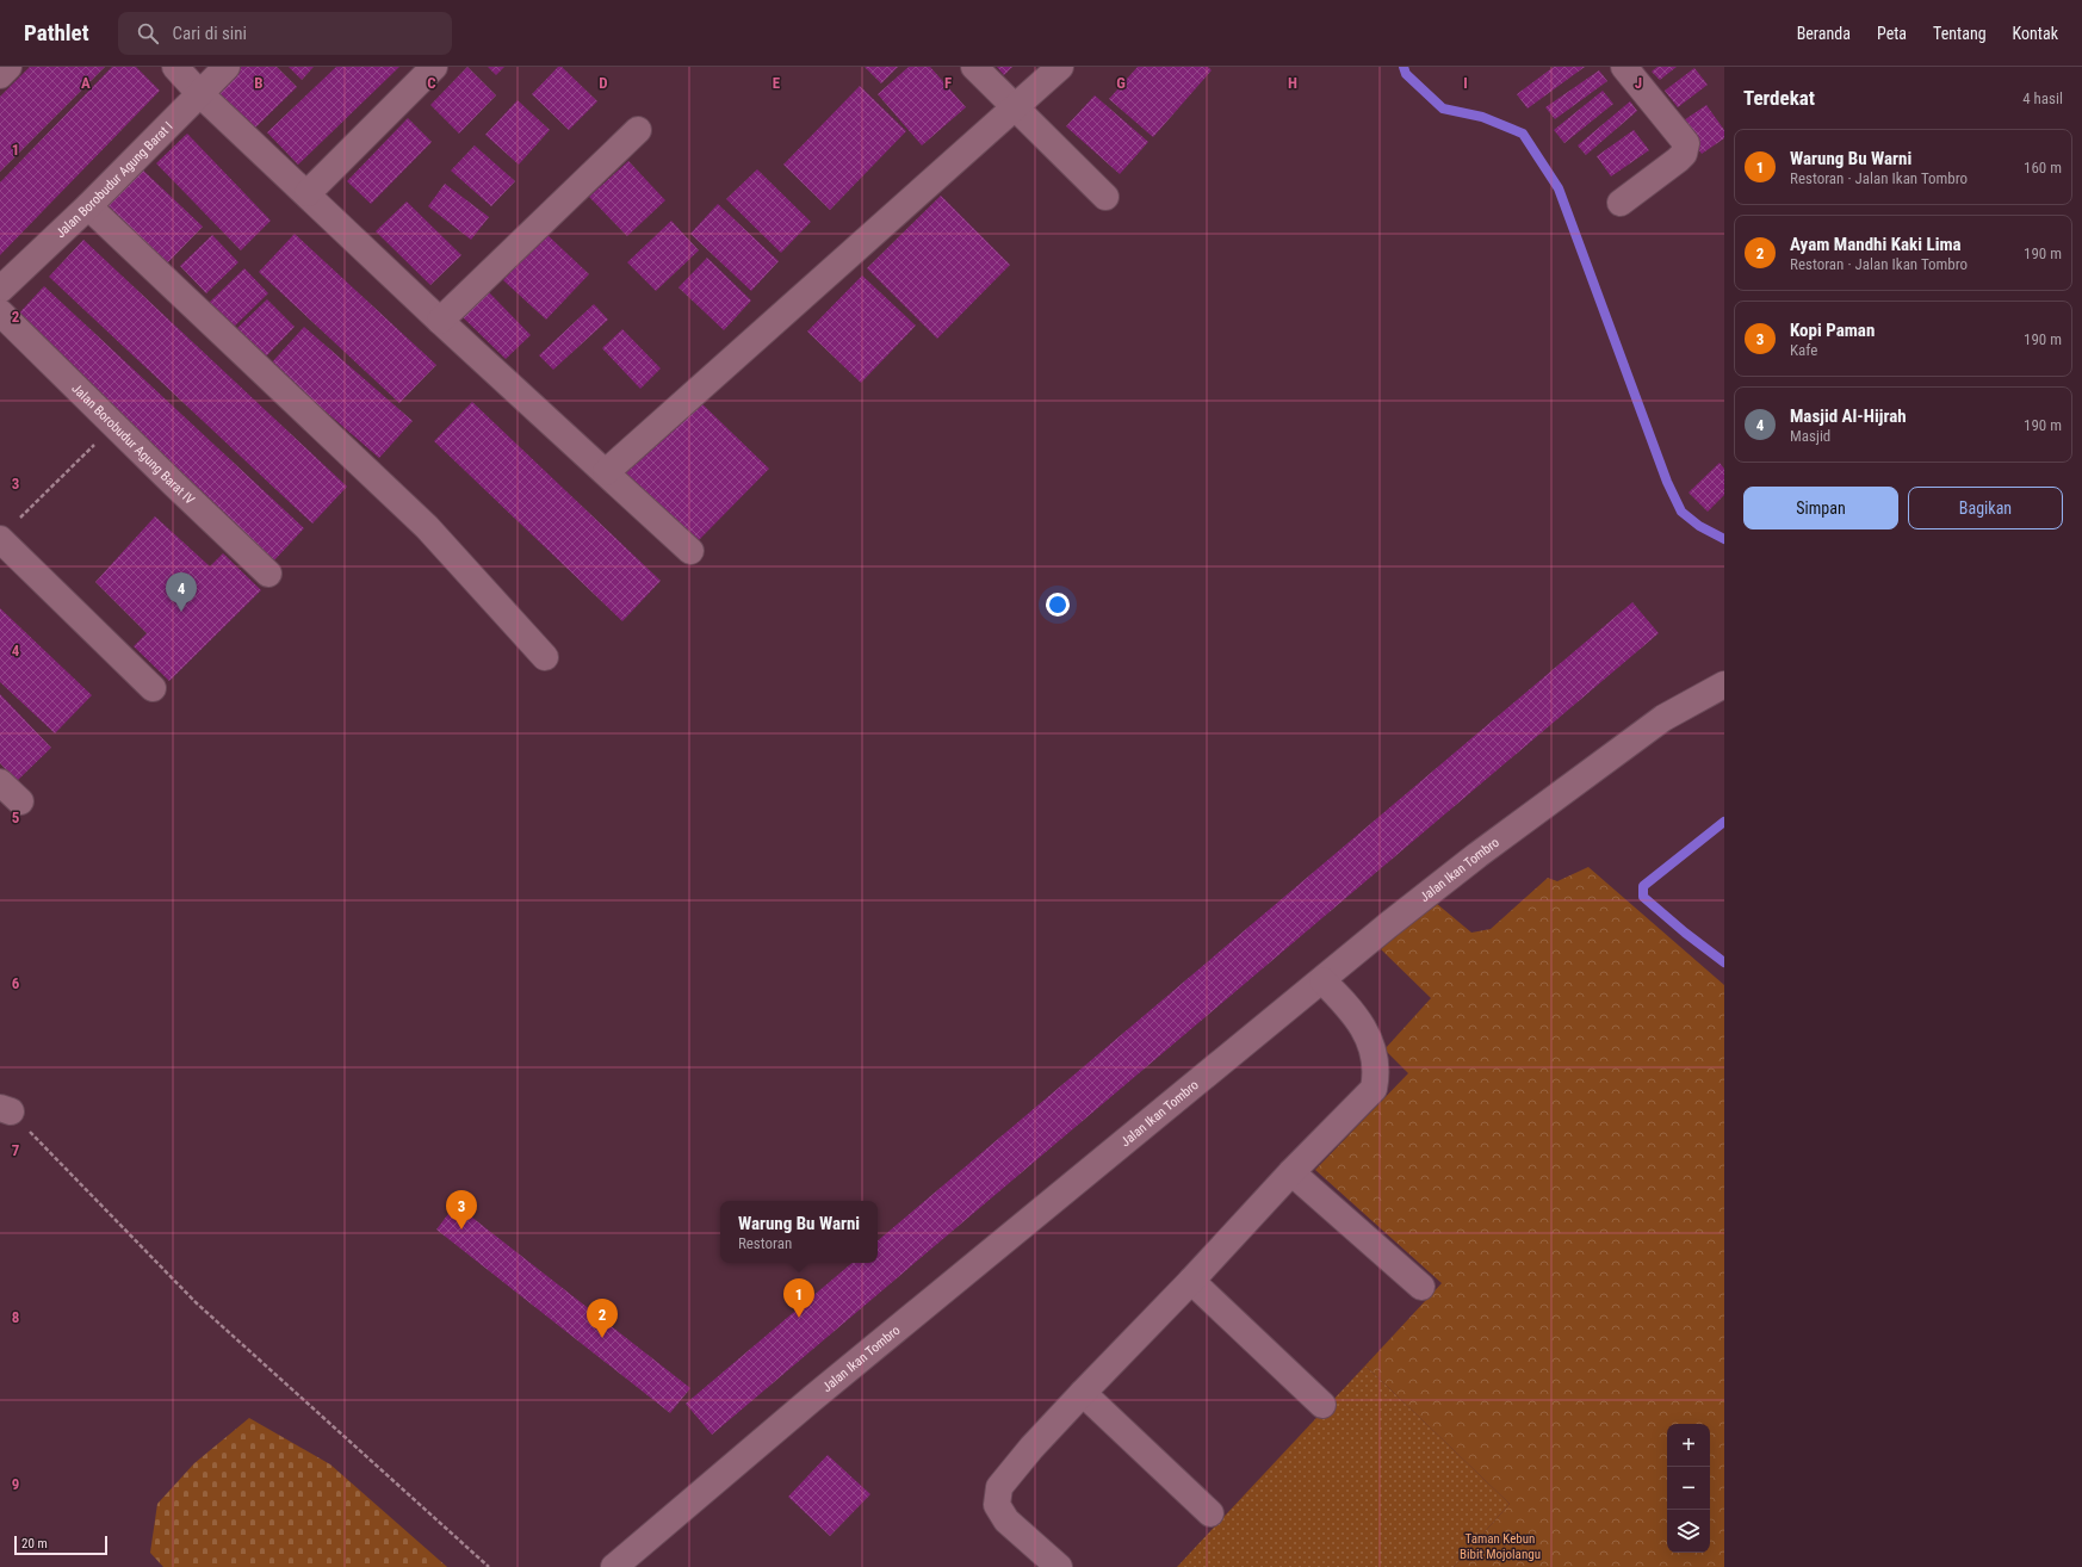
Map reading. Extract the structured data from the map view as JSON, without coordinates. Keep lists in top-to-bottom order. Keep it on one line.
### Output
{"streets":{"street":["Jalan Borobudur Agung Barat I","Jalan Borobudur Agung Barat IV","Jalan Ikan Tombro"]},"parks":["Taman Kebun Bibit Mojolangu"],"scale_bar":"20 m","page":{"header":"Pathlet","search":"Cari di sini","nav":["Beranda","Peta","Tentang","Kontak"],"heading":["Terdekat","4 hasil"],"list":[{"mark":"1","name":"Warung Bu Warni","note":"Restoran · Jalan Ikan Tombro","value":"160 m"},{"mark":"2","name":"Ayam Mandhi Kaki Lima","note":"Restoran · Jalan Ikan Tombro","value":"190 m"},{"mark":"3","name":"Kopi Paman","note":"Kafe","value":"190 m"},{"mark":"4","name":"Masjid Al-Hijrah","note":"Masjid","value":"190 m"}],"buttons":["Simpan","Bagikan"],"pins":["4","3","1","2"],"popup":["Warung Bu Warni","Restoran"],"map_buttons":["+","−"],"scale":"20 m"},"grid":{"columns":["A","B","C","D","E","F","G","H","I","J"],"rows":["1","2","3","4","5","6","7","8","9"]}}
